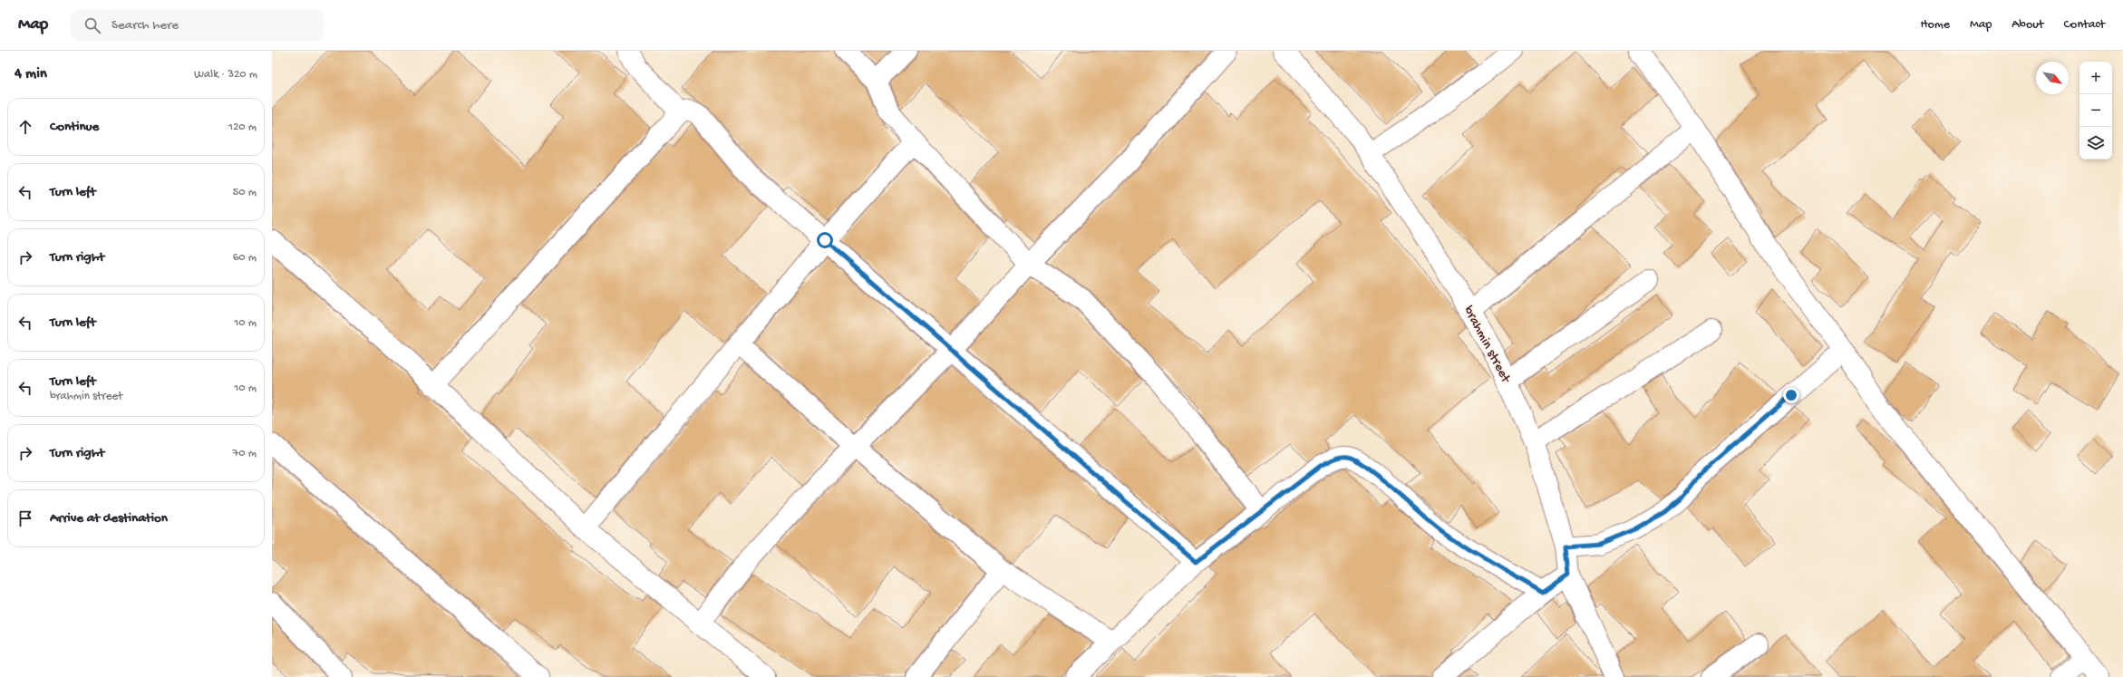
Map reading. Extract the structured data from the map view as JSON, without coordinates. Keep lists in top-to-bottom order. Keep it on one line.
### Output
{"streets":{"street":["brahmin street"]},"north":"bottom right","page":{"header":"Map","search":"Search here","nav":["Home","Map","About","Contact"],"heading":["4 min","Walk · 320 m"],"map_buttons":["+","−"],"list":[["Continue","120 m"],["Turn left","50 m"],["Turn right","60 m"],["Turn left","10 m"],["Turn left","brahmin street","10 m"],["Turn right","70 m"],"Arrive at destination"]}}
